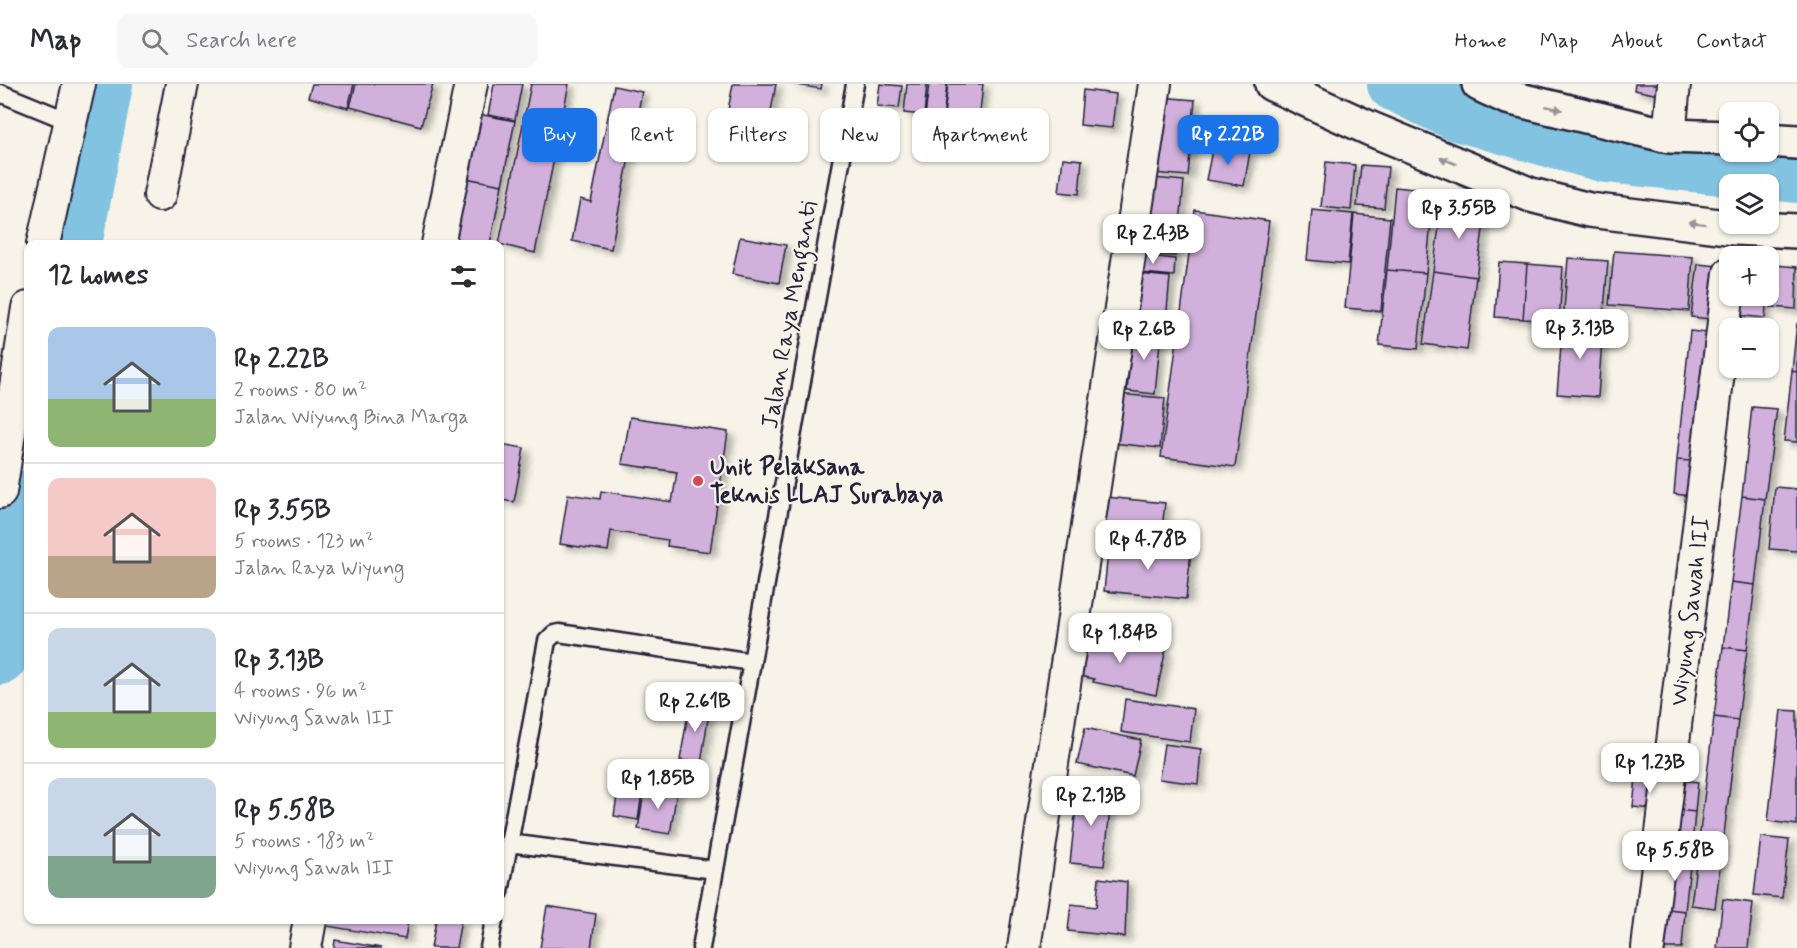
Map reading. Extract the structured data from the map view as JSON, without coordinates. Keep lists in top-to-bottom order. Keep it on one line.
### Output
{"streets":{"street":["Wiyung Sawah III"],"lane":["Jalan Raya Menganti"]},"places":["Unit Pelaksana Teknis LLAJ Surabaya"],"page":{"header":"Map","search":"Search here","nav":["Home","Map","About","Contact"],"map_buttons":["+","−"],"chip":["Buy","Rent","Filters","New","Apartment"],"price":["Rp 2.22B","Rp 3.55B","Rp 2.43B","Rp 3.13B","Rp 2.6B","Rp 4.78B","Rp 1.84B","Rp 2.61B","Rp 1.23B","Rp 1.85B","Rp 2.13B","Rp 5.58B"],"heading":"12 homes","list":[{"name":"Rp 2.22B","note":"2 rooms · 80 m² · Jalan Wiyung Bina Marga"},{"name":"Rp 3.55B","note":"5 rooms · 123 m² · Jalan Raya Wiyung"},{"name":"Rp 3.13B","note":"4 rooms · 96 m² · Wiyung Sawah III"},{"name":"Rp 5.58B","note":"5 rooms · 183 m² · Wiyung Sawah III"}]}}
